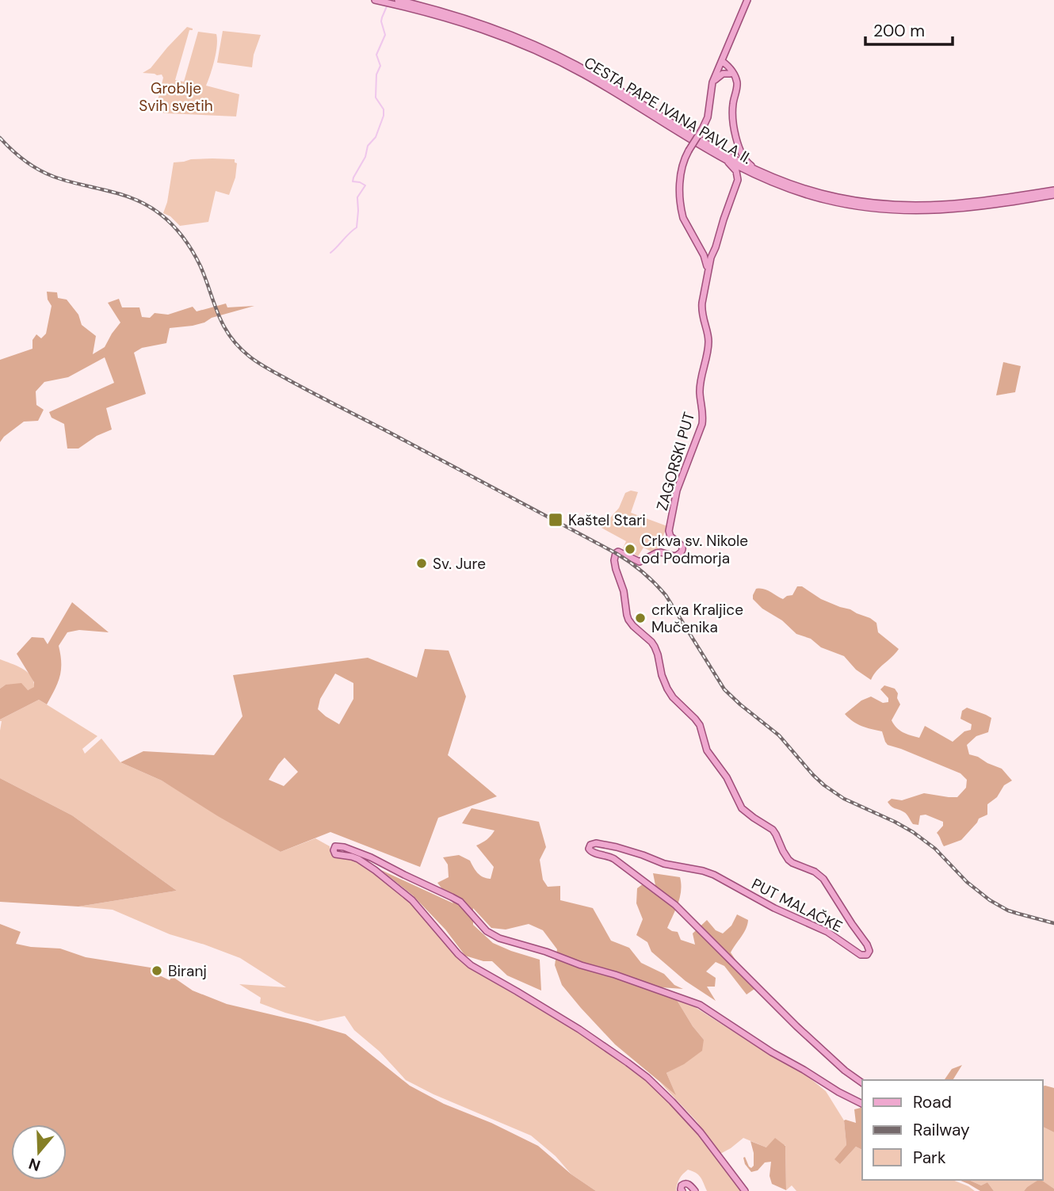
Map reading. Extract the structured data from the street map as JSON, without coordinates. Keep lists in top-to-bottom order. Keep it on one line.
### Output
{"streets":{"main road":["CESTA PAPE IVANA PAVLA II.","ZAGORSKI PUT","PUT MALAČKE"]},"crossings":[["ZAGORSKI PUT","PUT MALAČKE"]],"parks":["Groblje Svih svetih"],"places":{"transit":["Kaštel Stari"],"other":["Crkva sv. Nikole od Podmorja","Sv. Jure","crkva Kraljice Mučenika","Biranj"]},"legend":["Road","Railway","Park"],"scale_bar":"200 m","north":"bottom"}
